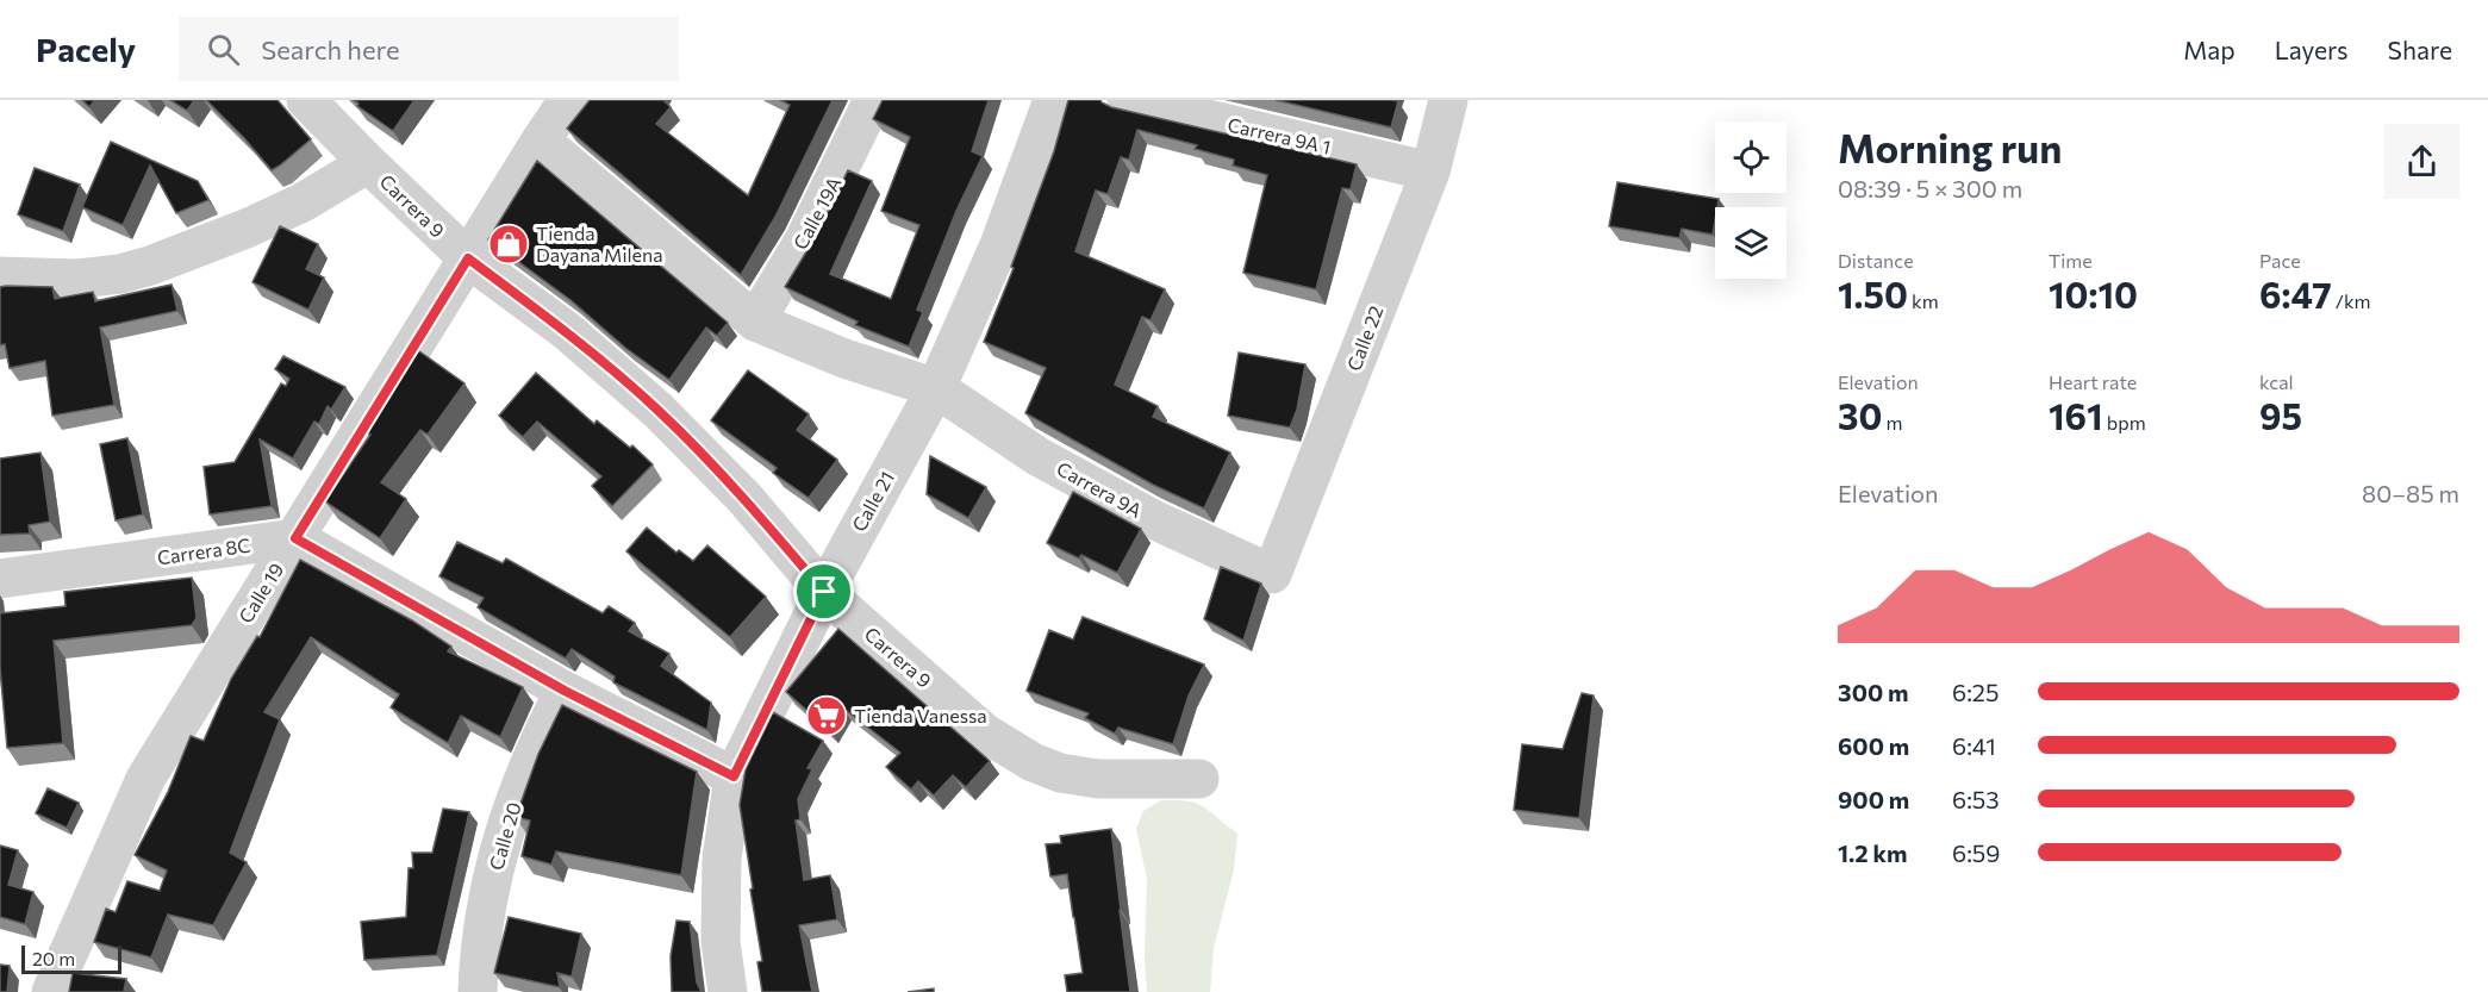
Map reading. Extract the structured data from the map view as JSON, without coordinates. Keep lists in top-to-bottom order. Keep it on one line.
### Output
{"streets":{"street":["Carrera 9A 1","Carrera 9","Calle 19A","Calle 22","Carrera 9A","Calle 21","Carrera 8C","Calle 19","Calle 20"]},"crossings":[["Carrera 9A 1","Calle 22"],["Carrera 9","Calle 21"],["Carrera 9","Calle 19"],["Calle 19A","Carrera 9A"],["Calle 22","Carrera 9A"],["Carrera 9A","Calle 21"],["Carrera 8C","Calle 19"]],"places":{"shop":["Tienda Dayana Milena"],"supermarket":["Tienda Vanessa"]},"scale_bar":"20 m","page":{"header":"Pacely","search":"Search here","nav":["Map","Layers","Share"],"heading":["Morning run","08:39 · 5 × 300 m"],"stats":[["Distance","1.50 km"],["Time","10:10"],["Pace","6:47 /km"],["Elevation","30 m"],["Heart rate","161 bpm"],["kcal","95"]],"chart":["Elevation","80–85 m"],"list":[{"name":"300 m","note":"6:25"},{"name":"600 m","note":"6:41"},{"name":"900 m","note":"6:53"},{"name":"1.2 km","note":"6:59"}],"scale":"20 m"}}
